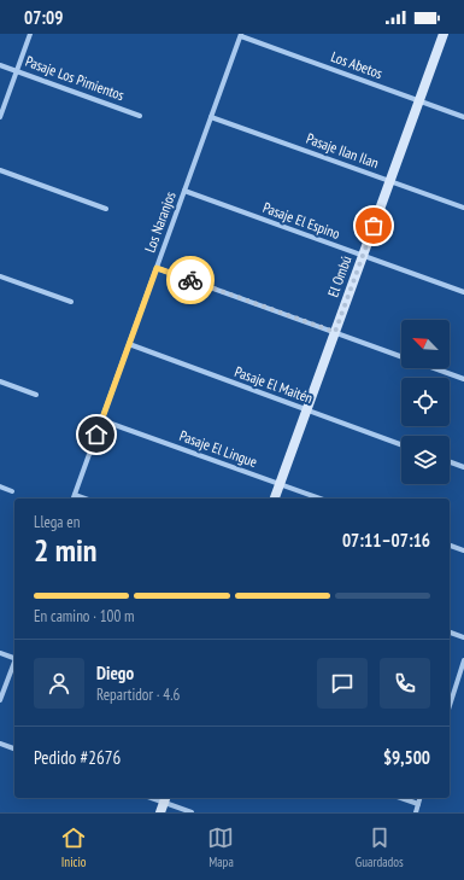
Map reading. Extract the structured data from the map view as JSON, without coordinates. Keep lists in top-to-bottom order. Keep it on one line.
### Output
{"streets":{"street":["Los Abetos","Pasaje Los Pimientos","Pasaje Ilan Ilan","Pasaje El Espino","Los Naranjos","El Ombú","Pasaje El Maitén","Pasaje El Lingue"]},"crossings":[["Los Abetos","Los Naranjos"],["Los Abetos","El Ombú"],["Pasaje Ilan Ilan","Los Naranjos"],["Pasaje Ilan Ilan","El Ombú"],["Pasaje El Espino","Los Naranjos"],["Pasaje El Espino","El Ombú"],["Los Naranjos","Pasaje El Maitén"],["Los Naranjos","Pasaje El Lingue"],["El Ombú","Pasaje El Maitén"],["El Ombú","Pasaje El Lingue"]],"north":"top left","page":{"status":"07:09","heading":["2 min","Llega en","07:11–07:16"],"panel":["Diego","Repartidor · 4.6","Pedido #2676","$9,500"],"bar":"En camino · 100 m","tabs":["Inicio","Mapa","Guardados"]}}
